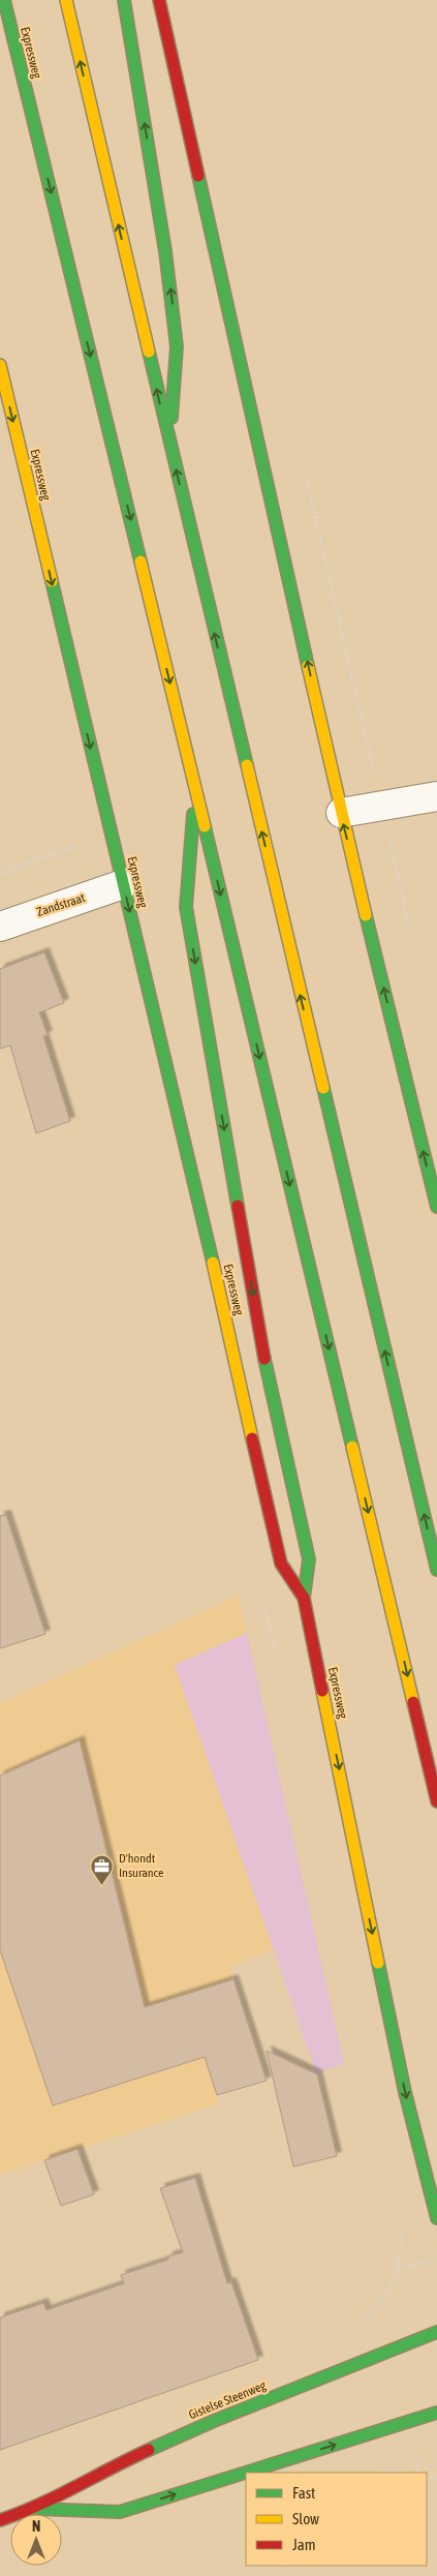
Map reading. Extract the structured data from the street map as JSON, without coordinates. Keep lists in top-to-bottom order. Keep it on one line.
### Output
{"streets":{"main road":["Expressweg","Gistelse Steenweg"],"street":["Zandstraat"]},"crossings":[["Expressweg","Zandstraat"]],"places":{"office":["D'hondt Insurance"]},"legend":["Fast","Slow","Jam"],"north":"top"}
